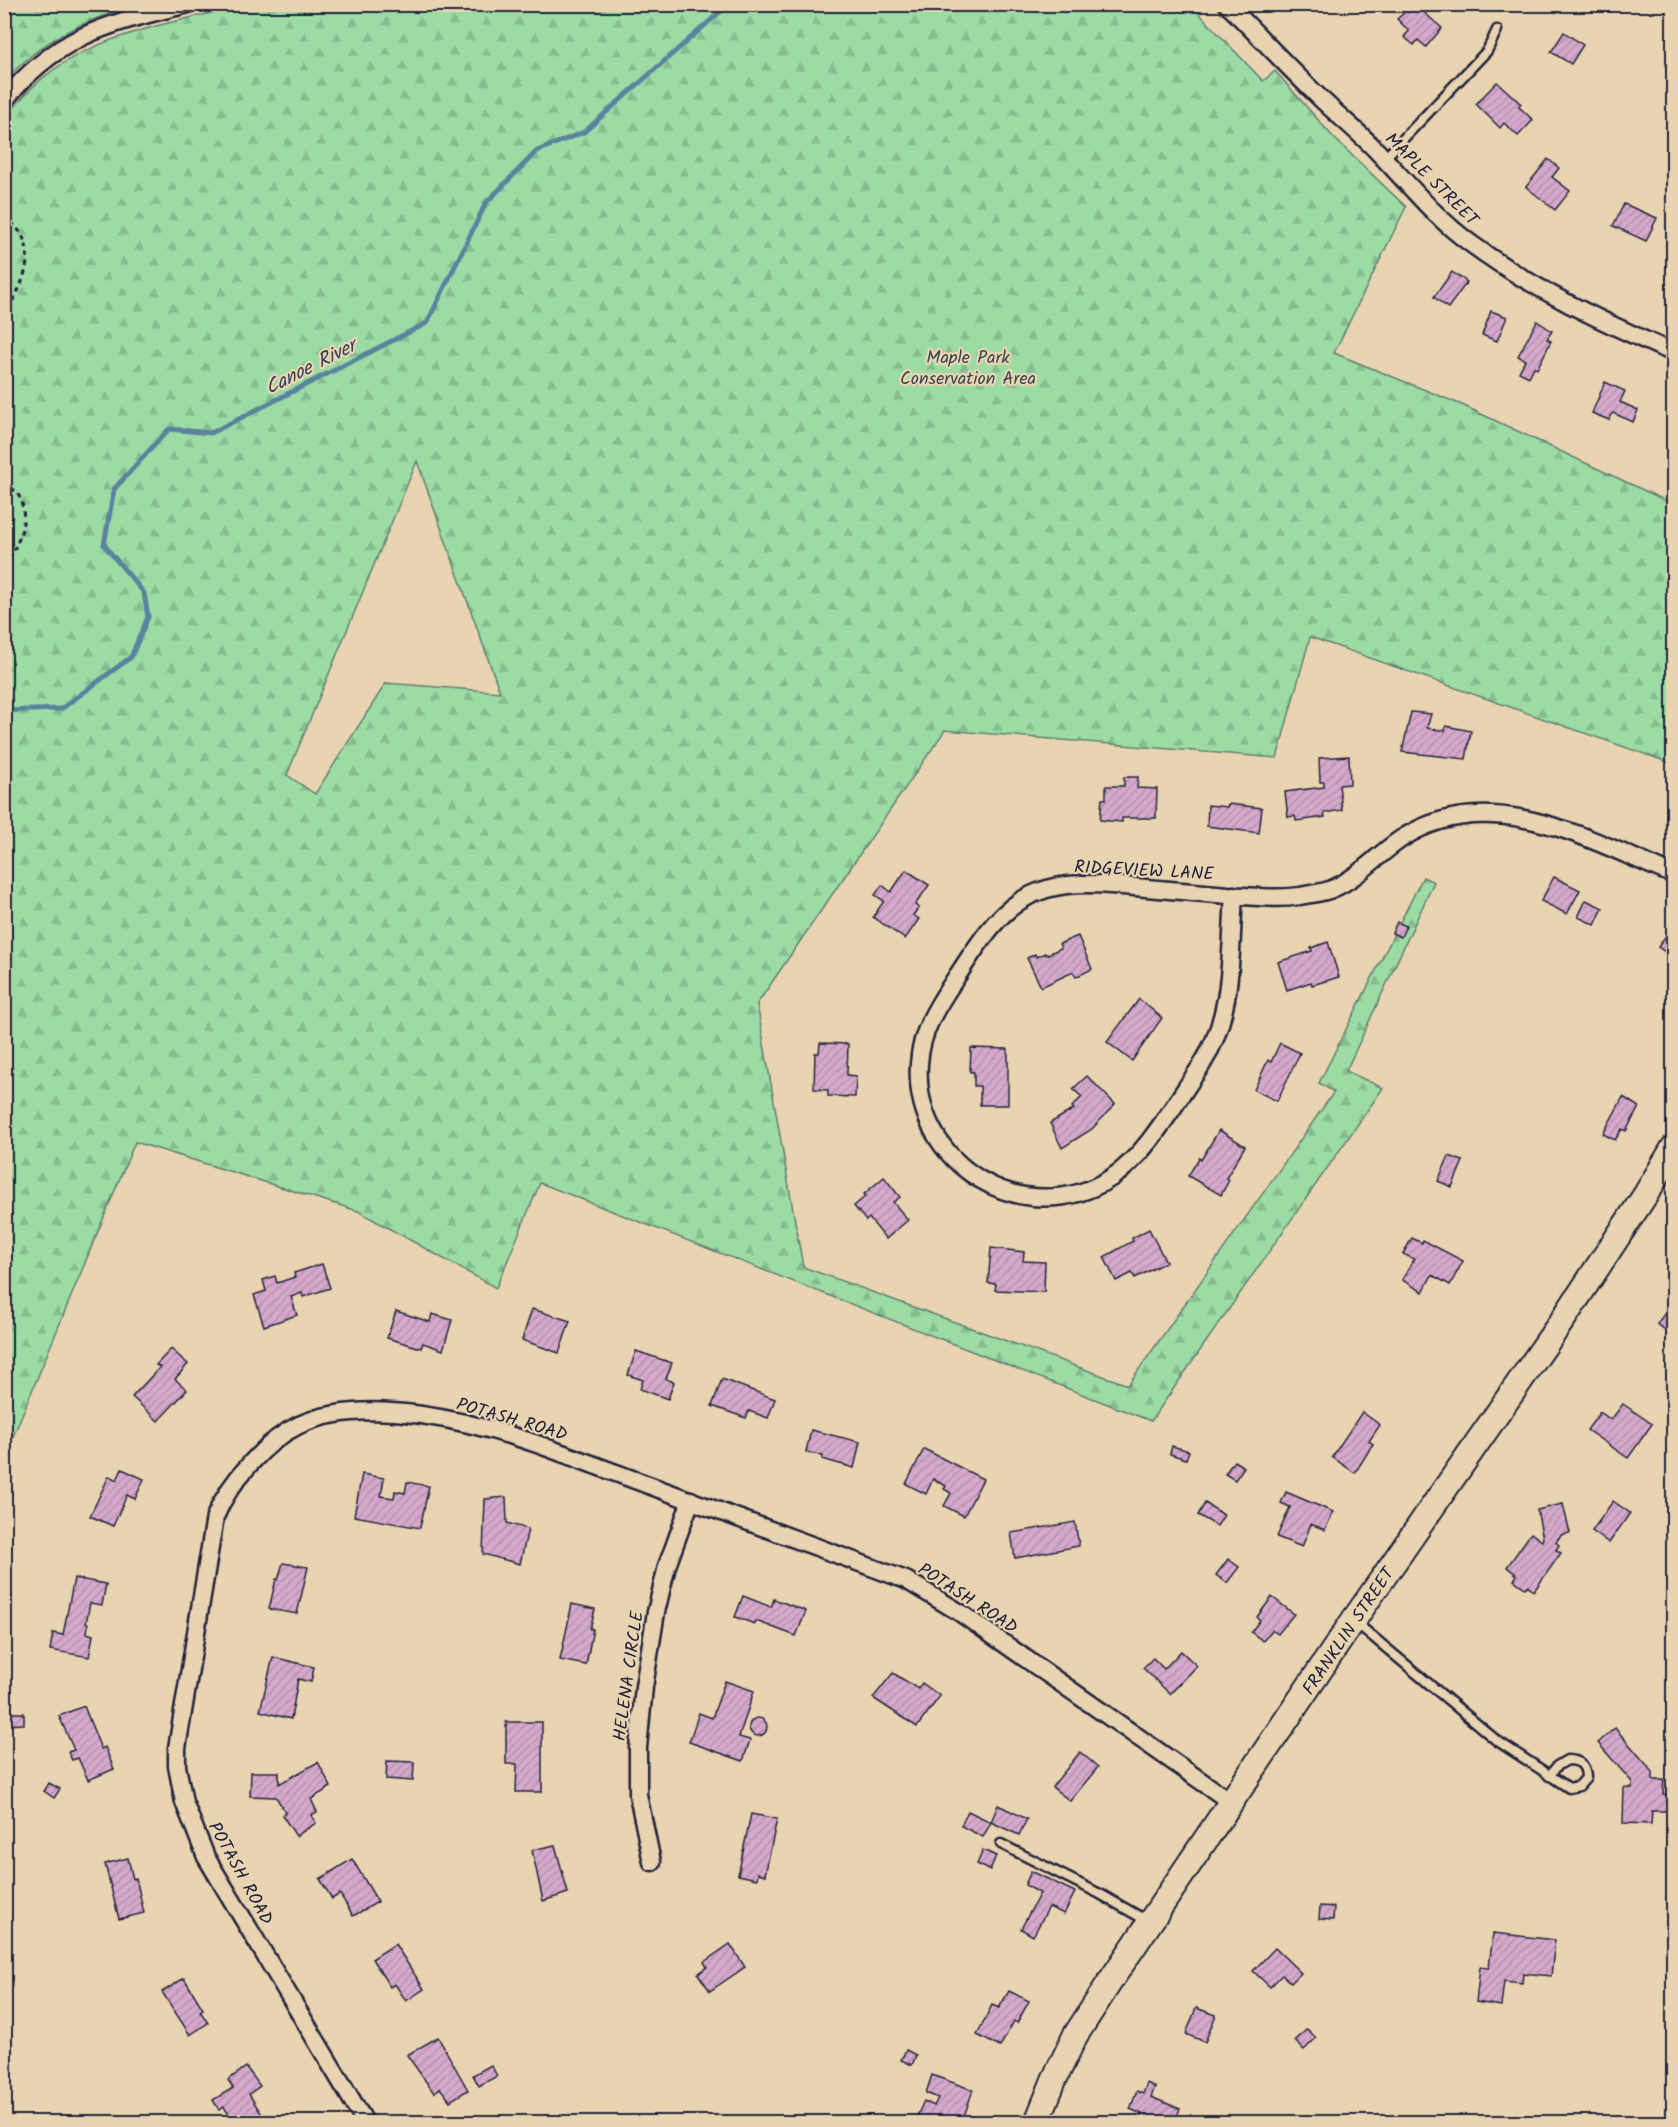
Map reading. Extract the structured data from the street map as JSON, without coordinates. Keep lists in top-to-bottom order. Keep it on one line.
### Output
{"streets":{"street":["MAPLE STREET","RIDGEVIEW LANE","POTASH ROAD","FRANKLIN STREET","HELENA CIRCLE"]},"crossings":[["POTASH ROAD","FRANKLIN STREET"],["POTASH ROAD","HELENA CIRCLE"]],"water":["Canoe River"],"parks":["Maple Park Conservation Area"]}
